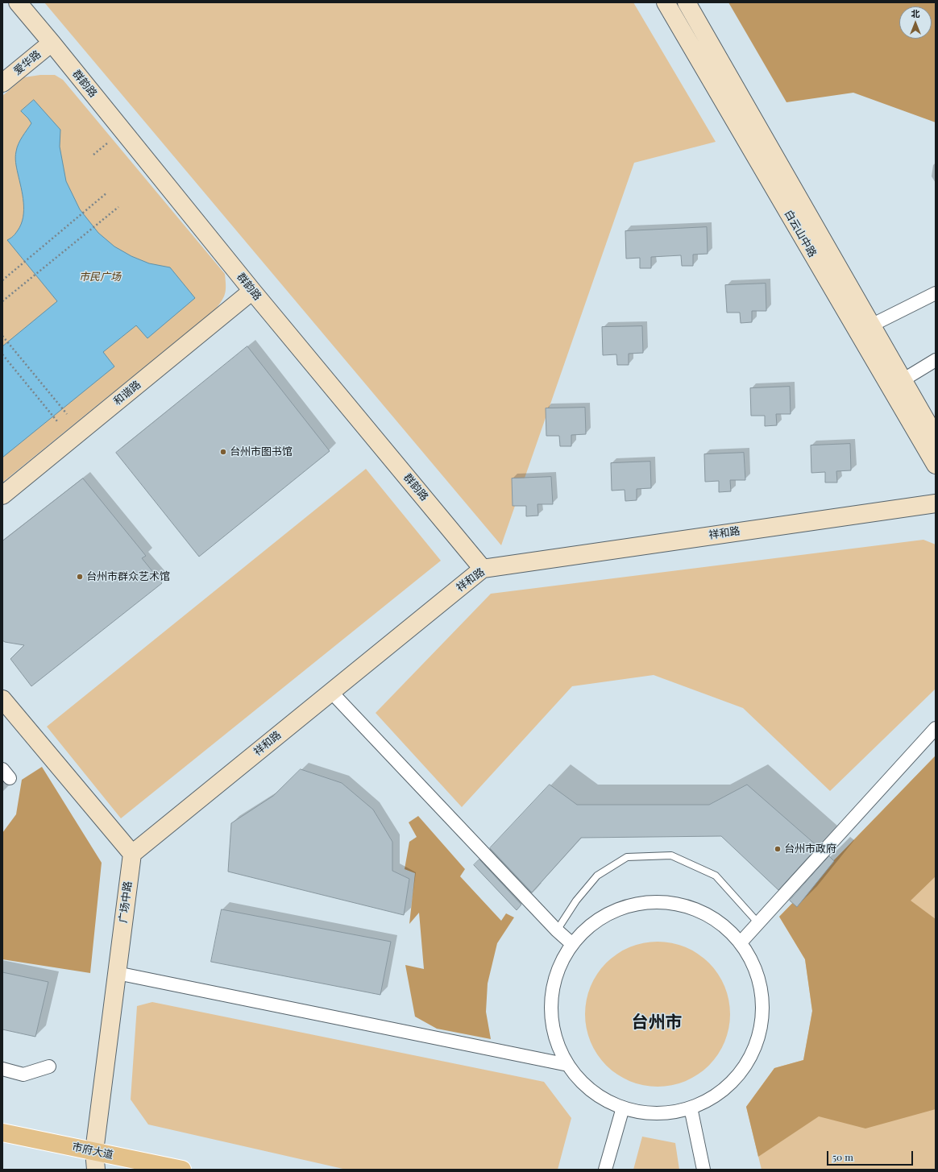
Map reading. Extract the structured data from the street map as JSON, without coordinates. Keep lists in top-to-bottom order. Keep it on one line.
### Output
{"streets":{"main road":["市府大道"],"street":["爱华路","群韵路","白云山中路","和谐路","祥和路","广场中路"]},"crossings":[["爱华路","群韵路"],["群韵路","和谐路"],["群韵路","祥和路"],["祥和路","广场中路"],["广场中路","市府大道"]],"districts":["台州市"],"parks":["市民广场"],"places":["台州市图书馆","台州市群众艺术馆","台州市政府"],"scale_bar":"50 m","north":"top"}
